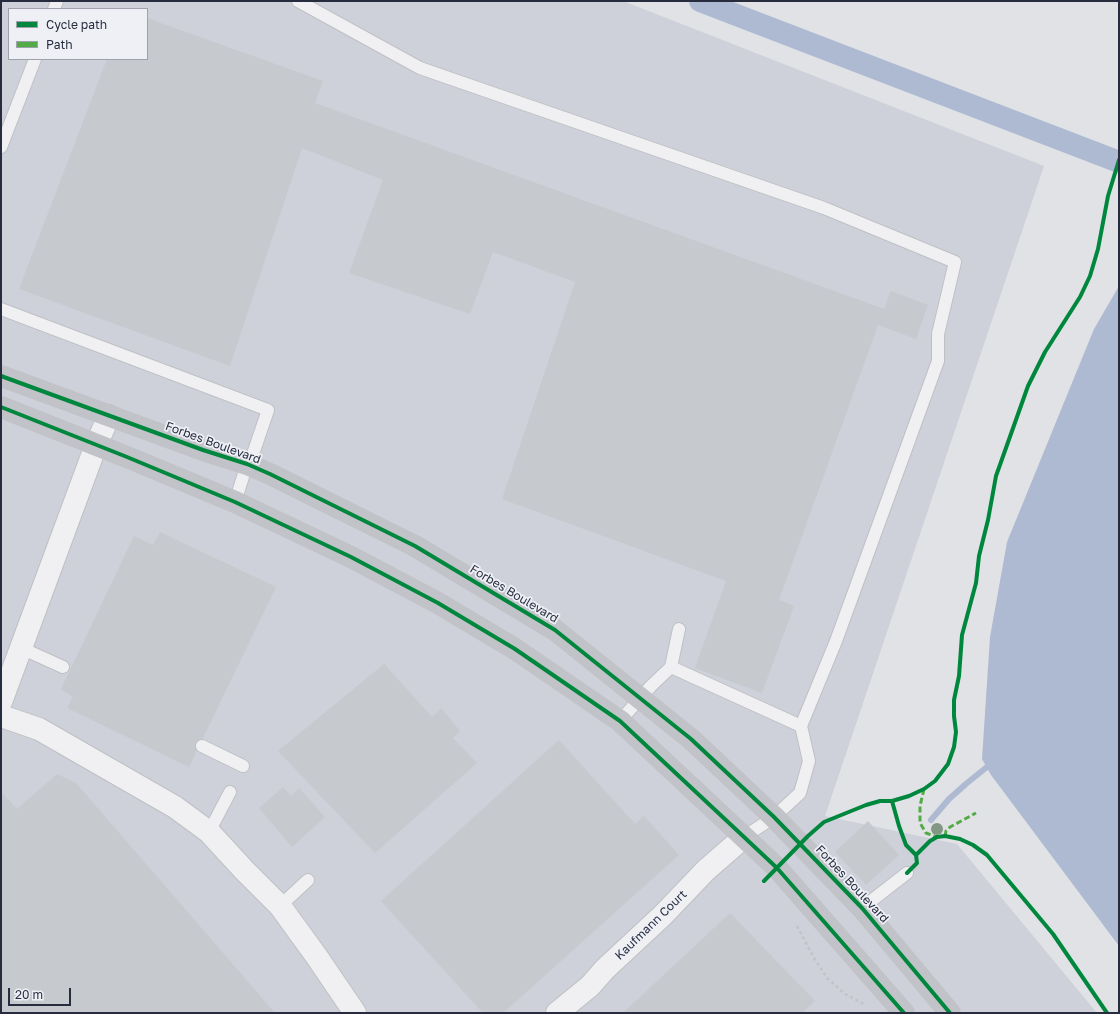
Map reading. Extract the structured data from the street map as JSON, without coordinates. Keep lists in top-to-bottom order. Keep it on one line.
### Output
{"streets":{"main road":["Forbes Boulevard"],"street":["Kaufmann Court"]},"legend":["Cycle path","Path"],"scale_bar":"20 m"}
